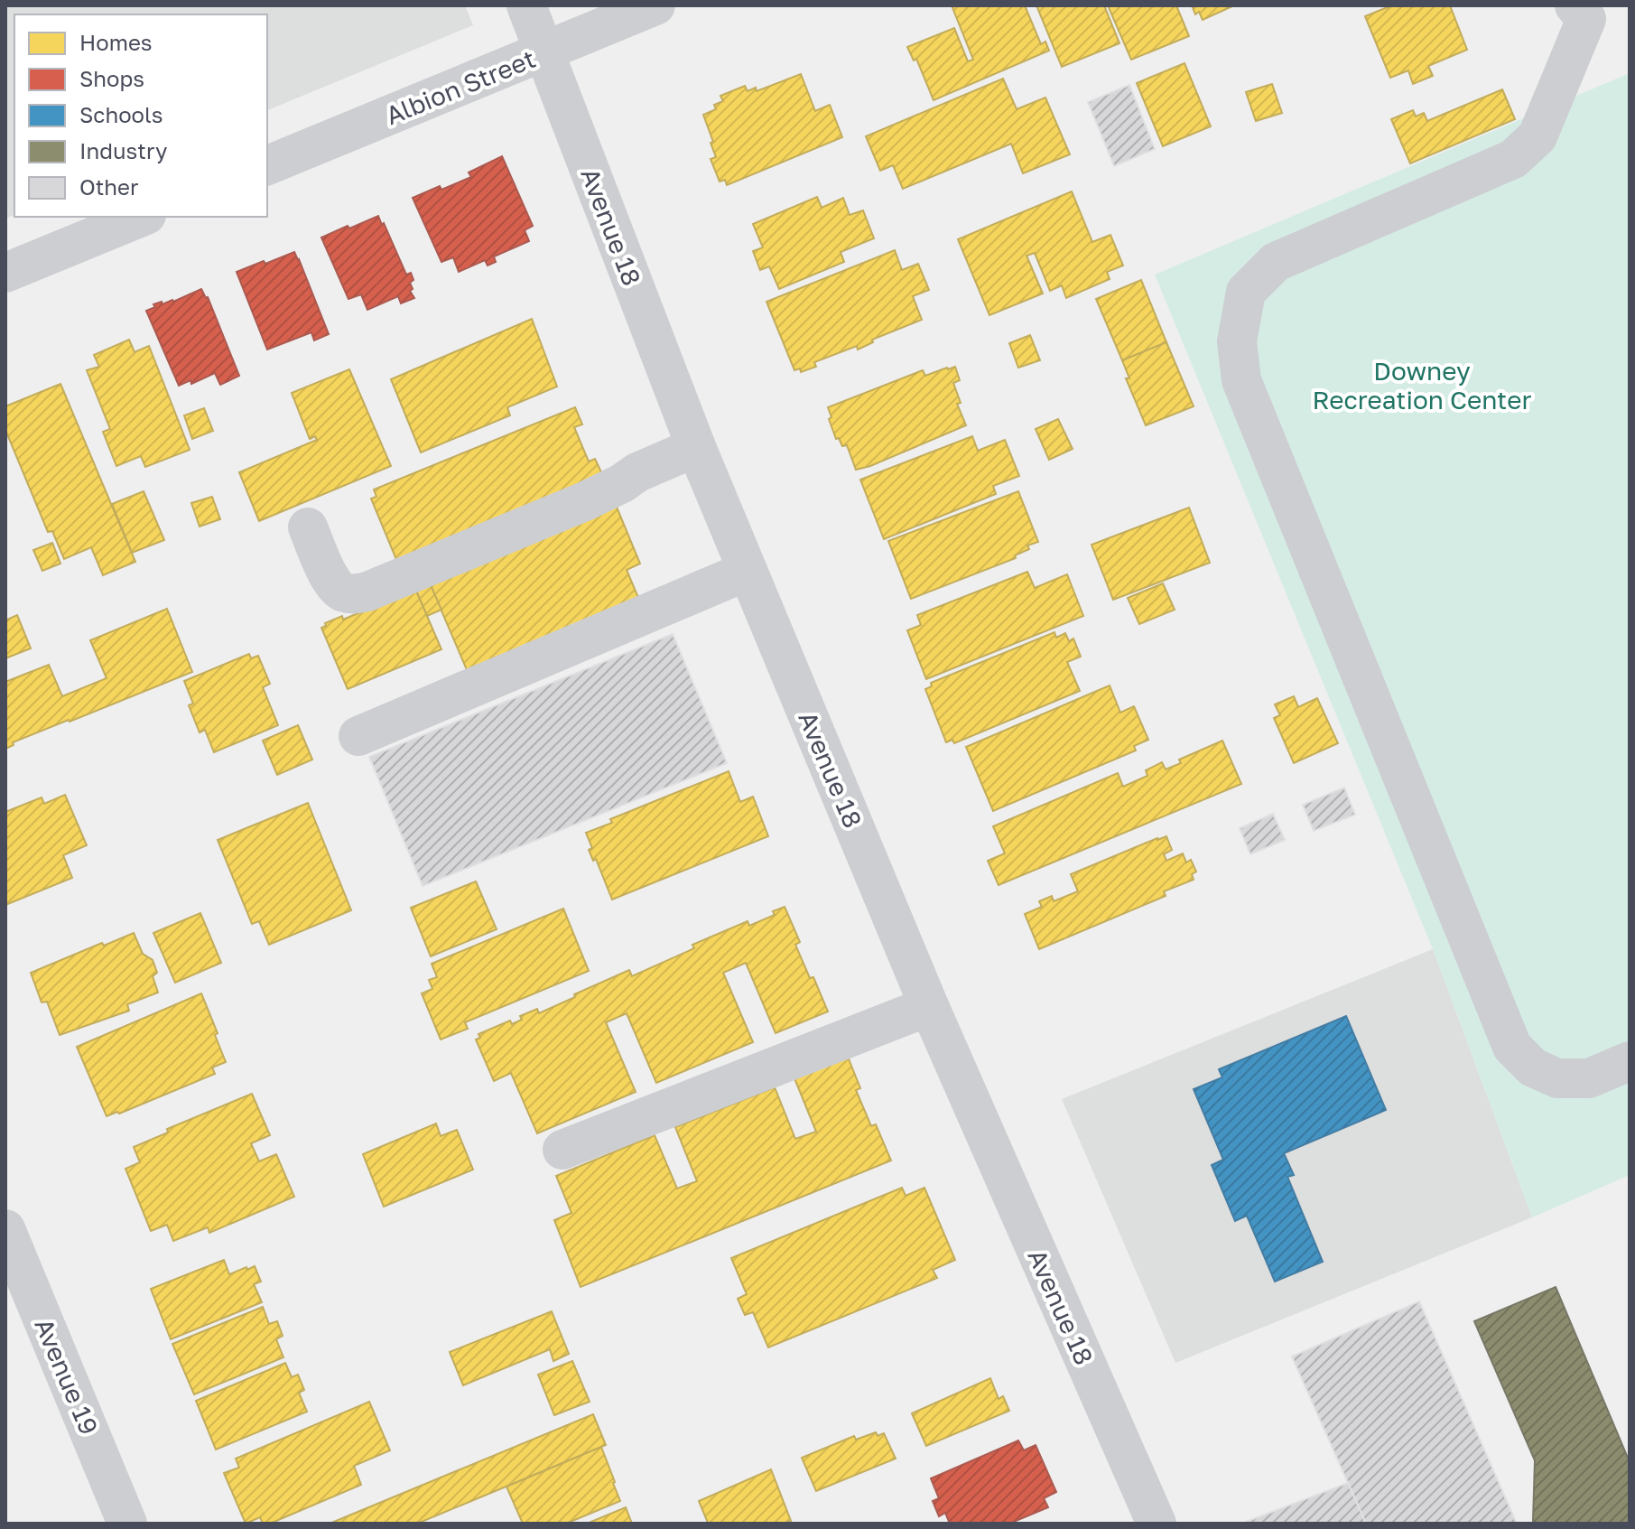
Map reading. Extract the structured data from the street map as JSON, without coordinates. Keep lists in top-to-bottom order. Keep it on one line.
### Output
{"streets":{"street":["Albion Street","Avenue 18","Avenue 19"]},"crossings":[["Albion Street","Avenue 18"]],"parks":["Downey Recreation Center"],"legend":["Homes","Shops","Schools","Industry","Other"]}
